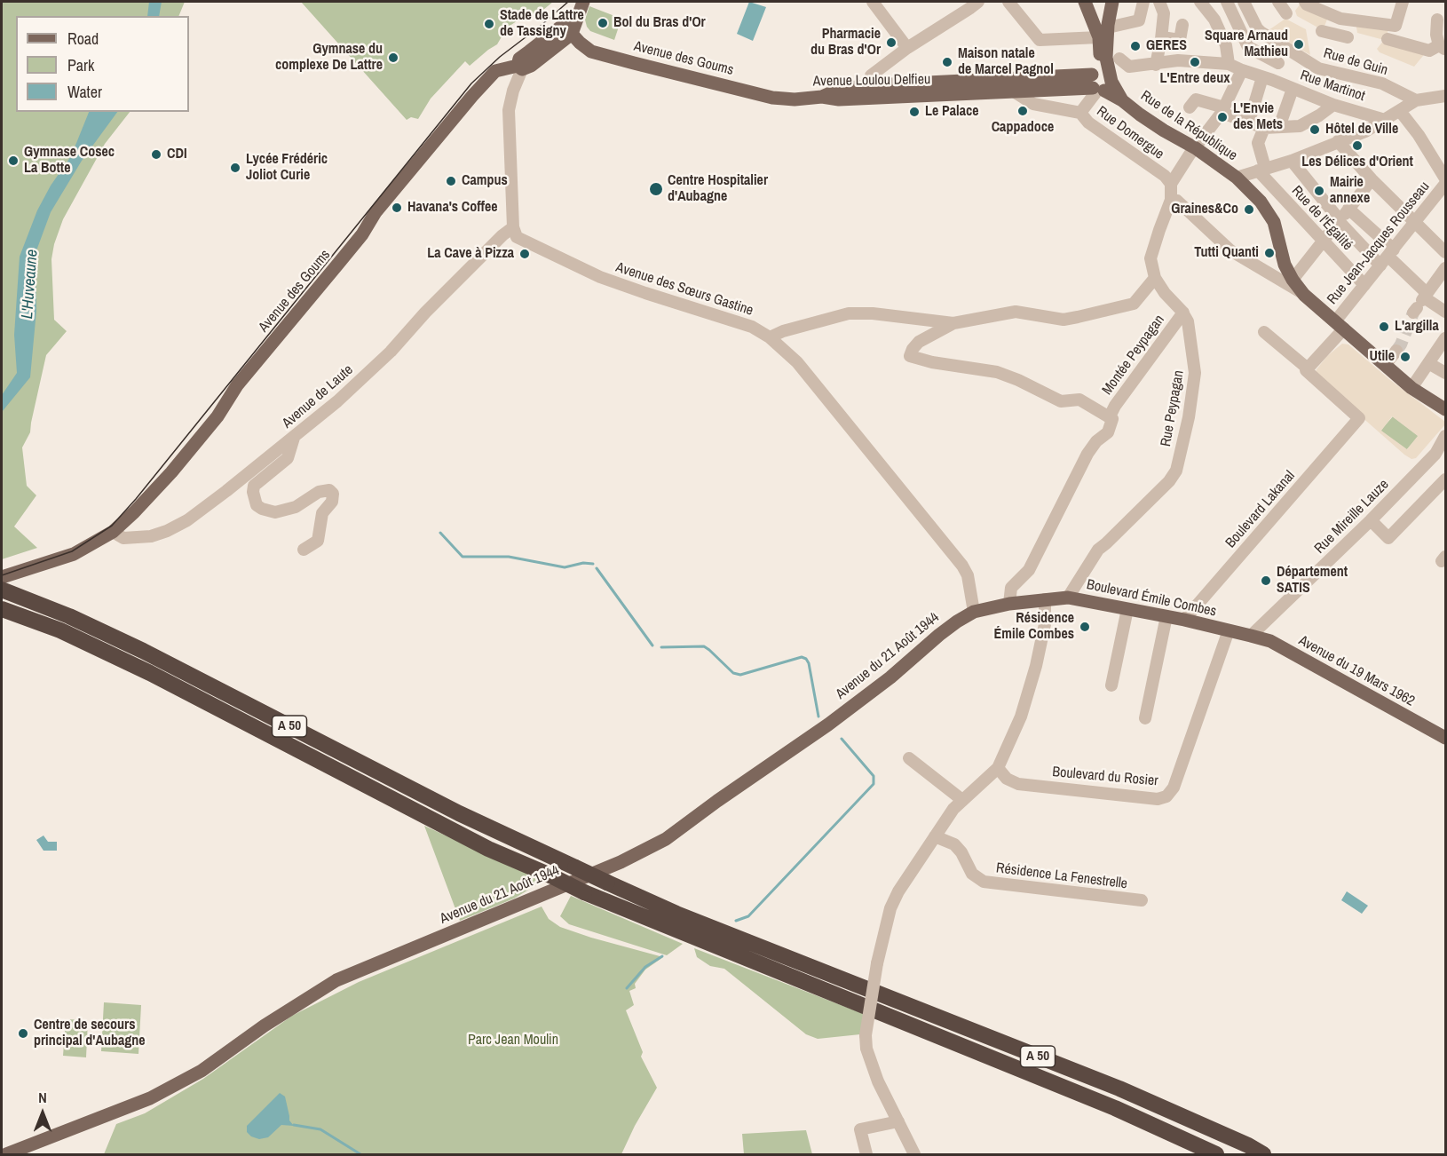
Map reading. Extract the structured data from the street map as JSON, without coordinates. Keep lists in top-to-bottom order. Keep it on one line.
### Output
{"streets":{"highway":["A 50"],"main road":["Avenue des Goums","Avenue Loulou Delfieu","Rue de la République","Boulevard Émile Combes","Avenue du 21 Août 1944","Avenue du 19 Mars 1962"],"street":["Rue de Guin","Rue Martinot","Rue Domergue","Rue de l'Égalité","Rue Jean-Jacques Rousseau","Avenue des Sœurs Gastine","Montée Peypagan","Avenue de Laute","Rue Peypagan","Boulevard Lakanal","Rue Mireille Lauze","Boulevard du Rosier","Résidence La Fenestrelle"]},"crossings":[["Avenue des Goums","Avenue Loulou Delfieu"],["Avenue des Goums","Avenue de Laute"],["Avenue Loulou Delfieu","Rue de la République"],["Rue de la République","Rue Jean-Jacques Rousseau"],["Rue de l'Égalité","Rue Jean-Jacques Rousseau"],["Rue Jean-Jacques Rousseau","Boulevard Lakanal"],["Avenue des Sœurs Gastine","Avenue de Laute"],["Avenue des Sœurs Gastine","Avenue du 21 Août 1944"],["Montée Peypagan","Rue Peypagan"],["Montée Peypagan","Boulevard Émile Combes"],["Montée Peypagan","Avenue du 21 Août 1944"],["Rue Peypagan","Boulevard Émile Combes"],["Boulevard Lakanal","Boulevard Émile Combes"],["Rue Mireille Lauze","Boulevard Émile Combes"],["Rue Mireille Lauze","Avenue du 19 Mars 1962"],["Boulevard Émile Combes","Avenue du 21 Août 1944"],["Boulevard Émile Combes","Avenue du 19 Mars 1962"],["Boulevard Émile Combes","Boulevard du Rosier"]],"water":["L'Huveaune"],"parks":["Parc Jean Moulin"],"places":["Bol du Bras d'Or","Stade de Lattre de Tassigny","Pharmacie du Bras d'Or","Square Arnaud Mathieu","GERES","Gymnase du complexe De Lattre","Maison natale de Marcel Pagnol","L'Entre deux","Cappadoce","Le Palace","L'Envie des Mets","Hôtel de Ville","Les Délices d'Orient","CDI","Gymnase Cosec La Botte","Lycée Frédéric Joliot Curie","Campus","Centre Hospitalier d'Aubagne","Mairie annexe","Havana's Coffee","Graines&Co","Tutti Quanti","La Cave à Pizza","L'argilla","Utile","Département SATIS","Résidence Émile Combes","Centre de secours principal d'Aubagne"],"legend":["Road","Park","Water"],"north":"top"}
